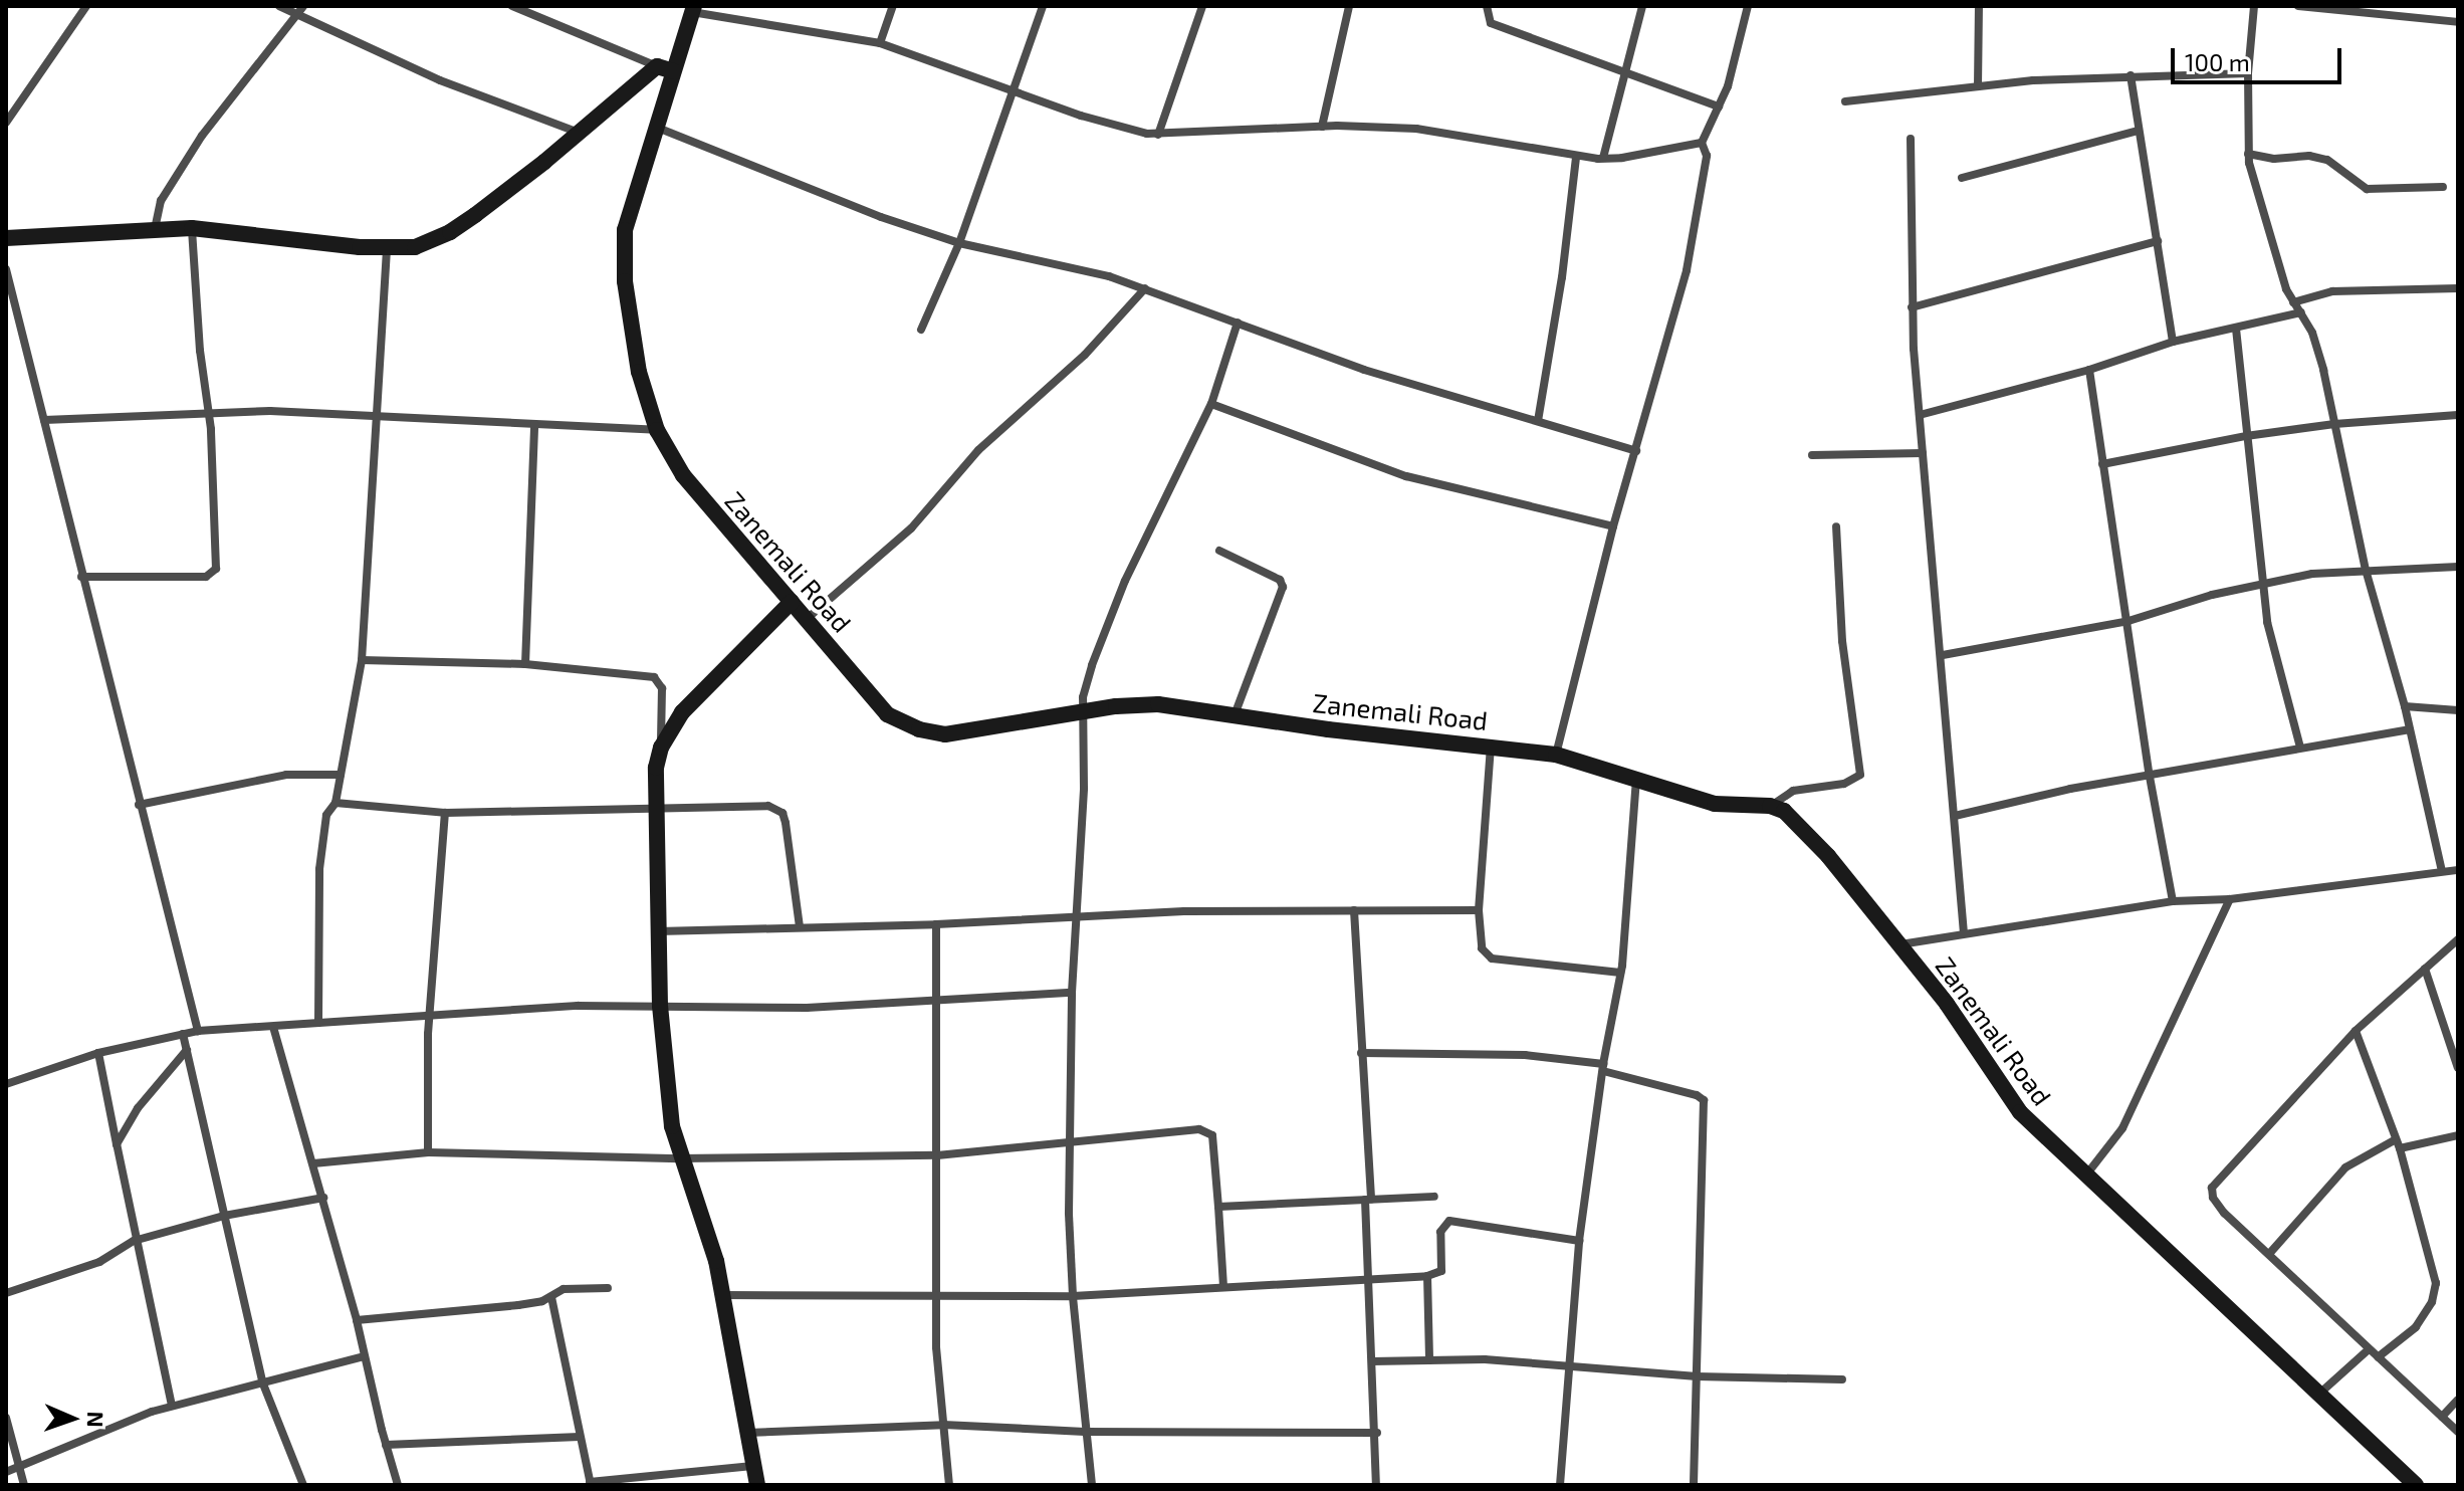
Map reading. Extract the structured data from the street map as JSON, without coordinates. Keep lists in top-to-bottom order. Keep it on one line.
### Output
{"streets":{"street":["Zanemali Road"]},"scale_bar":"100 m","north":"right"}
